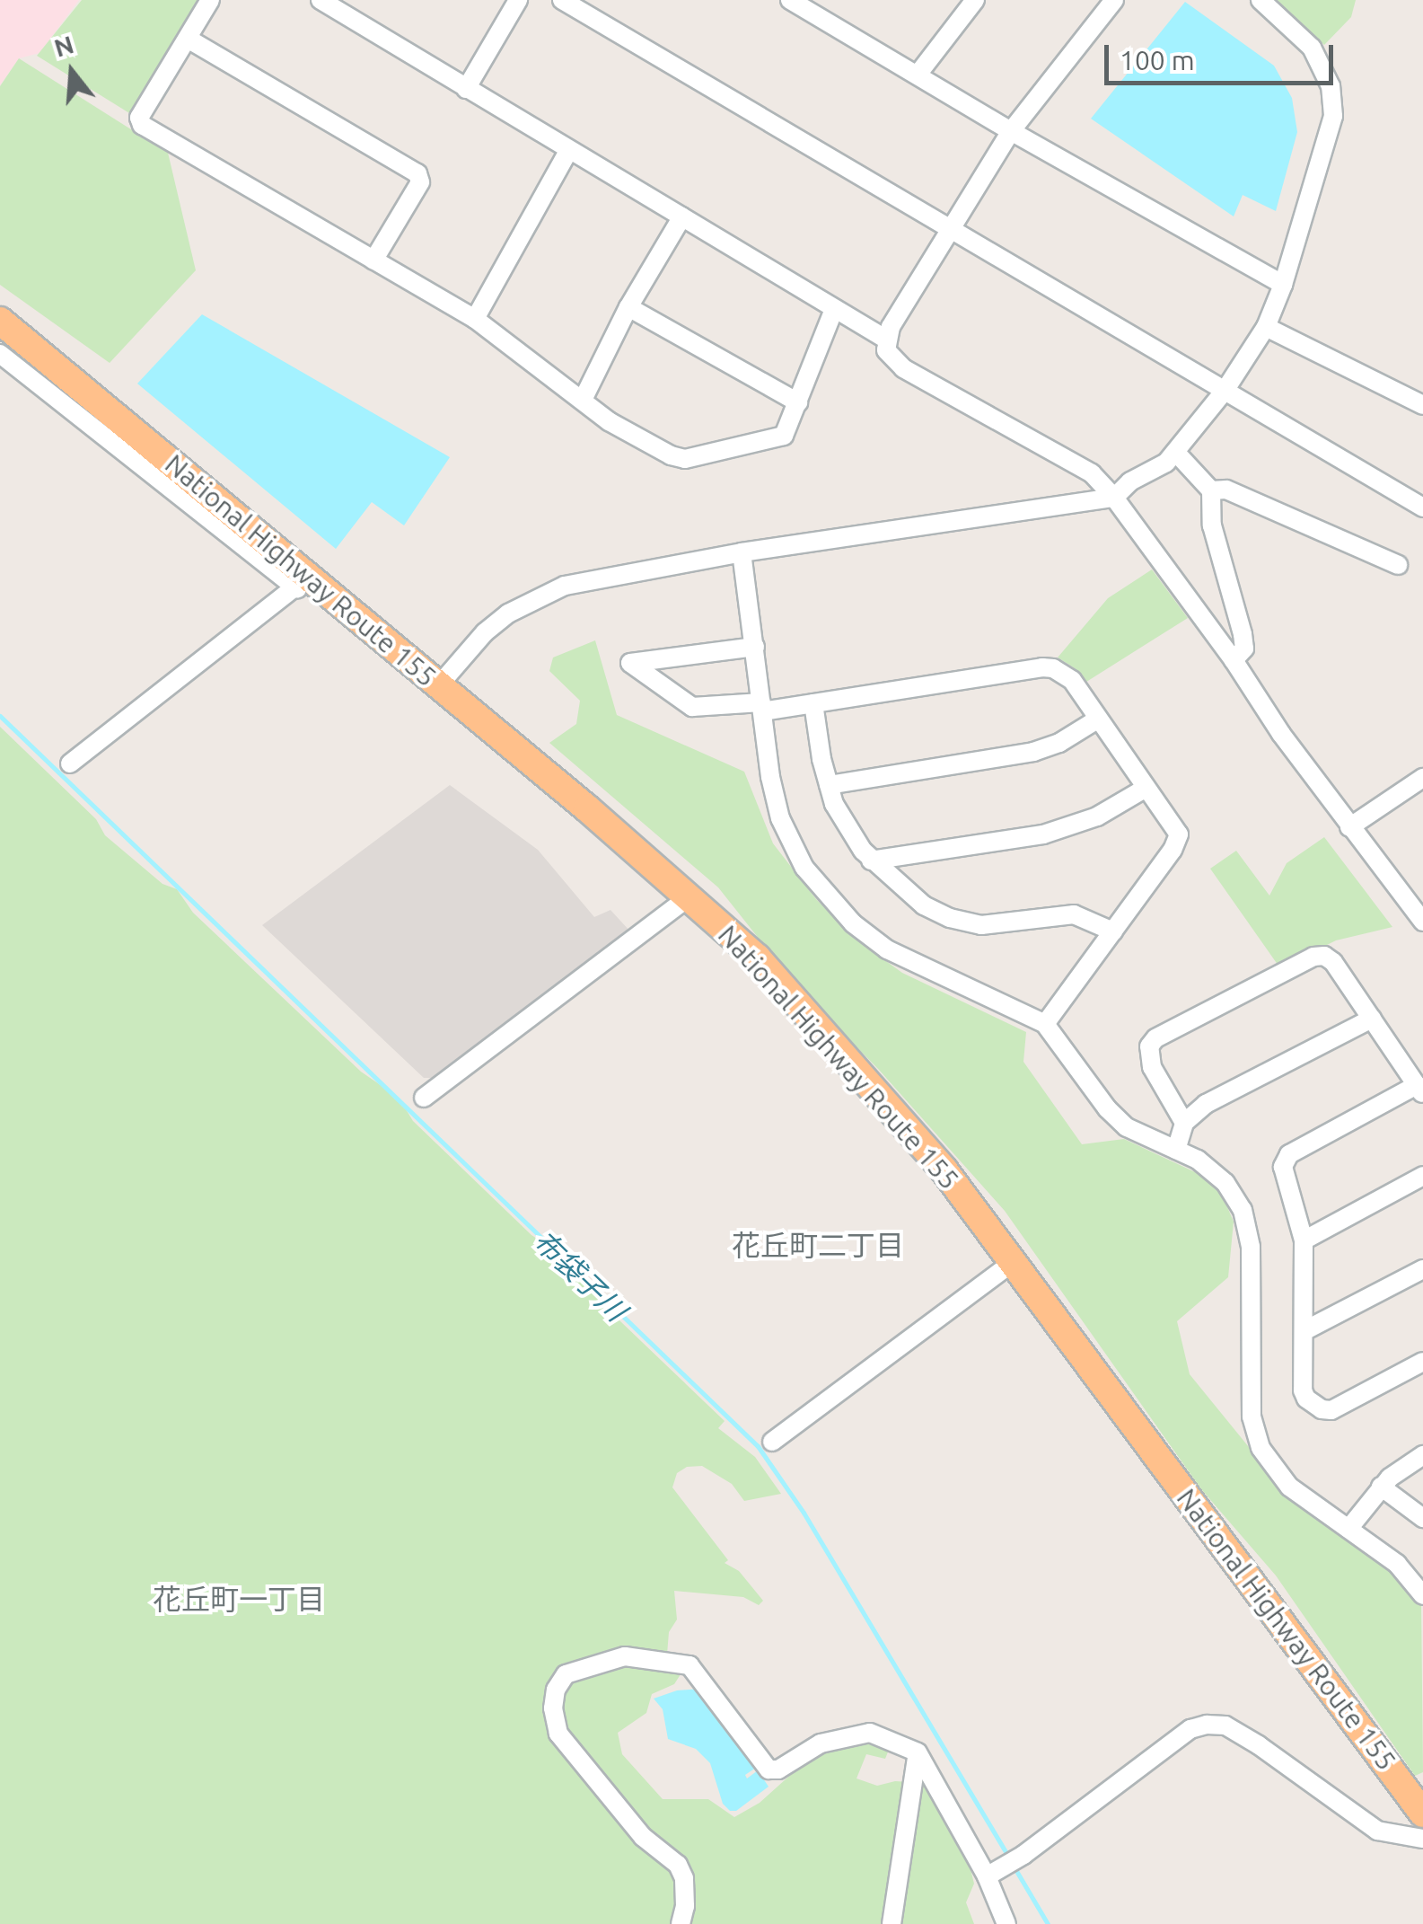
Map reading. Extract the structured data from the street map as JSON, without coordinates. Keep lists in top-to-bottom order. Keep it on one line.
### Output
{"streets":{"highway":["National Highway Route 155"]},"districts":["花丘町二丁目","花丘町一丁目"],"water":["布袋子川"],"scale_bar":"100 m","north":"top"}
